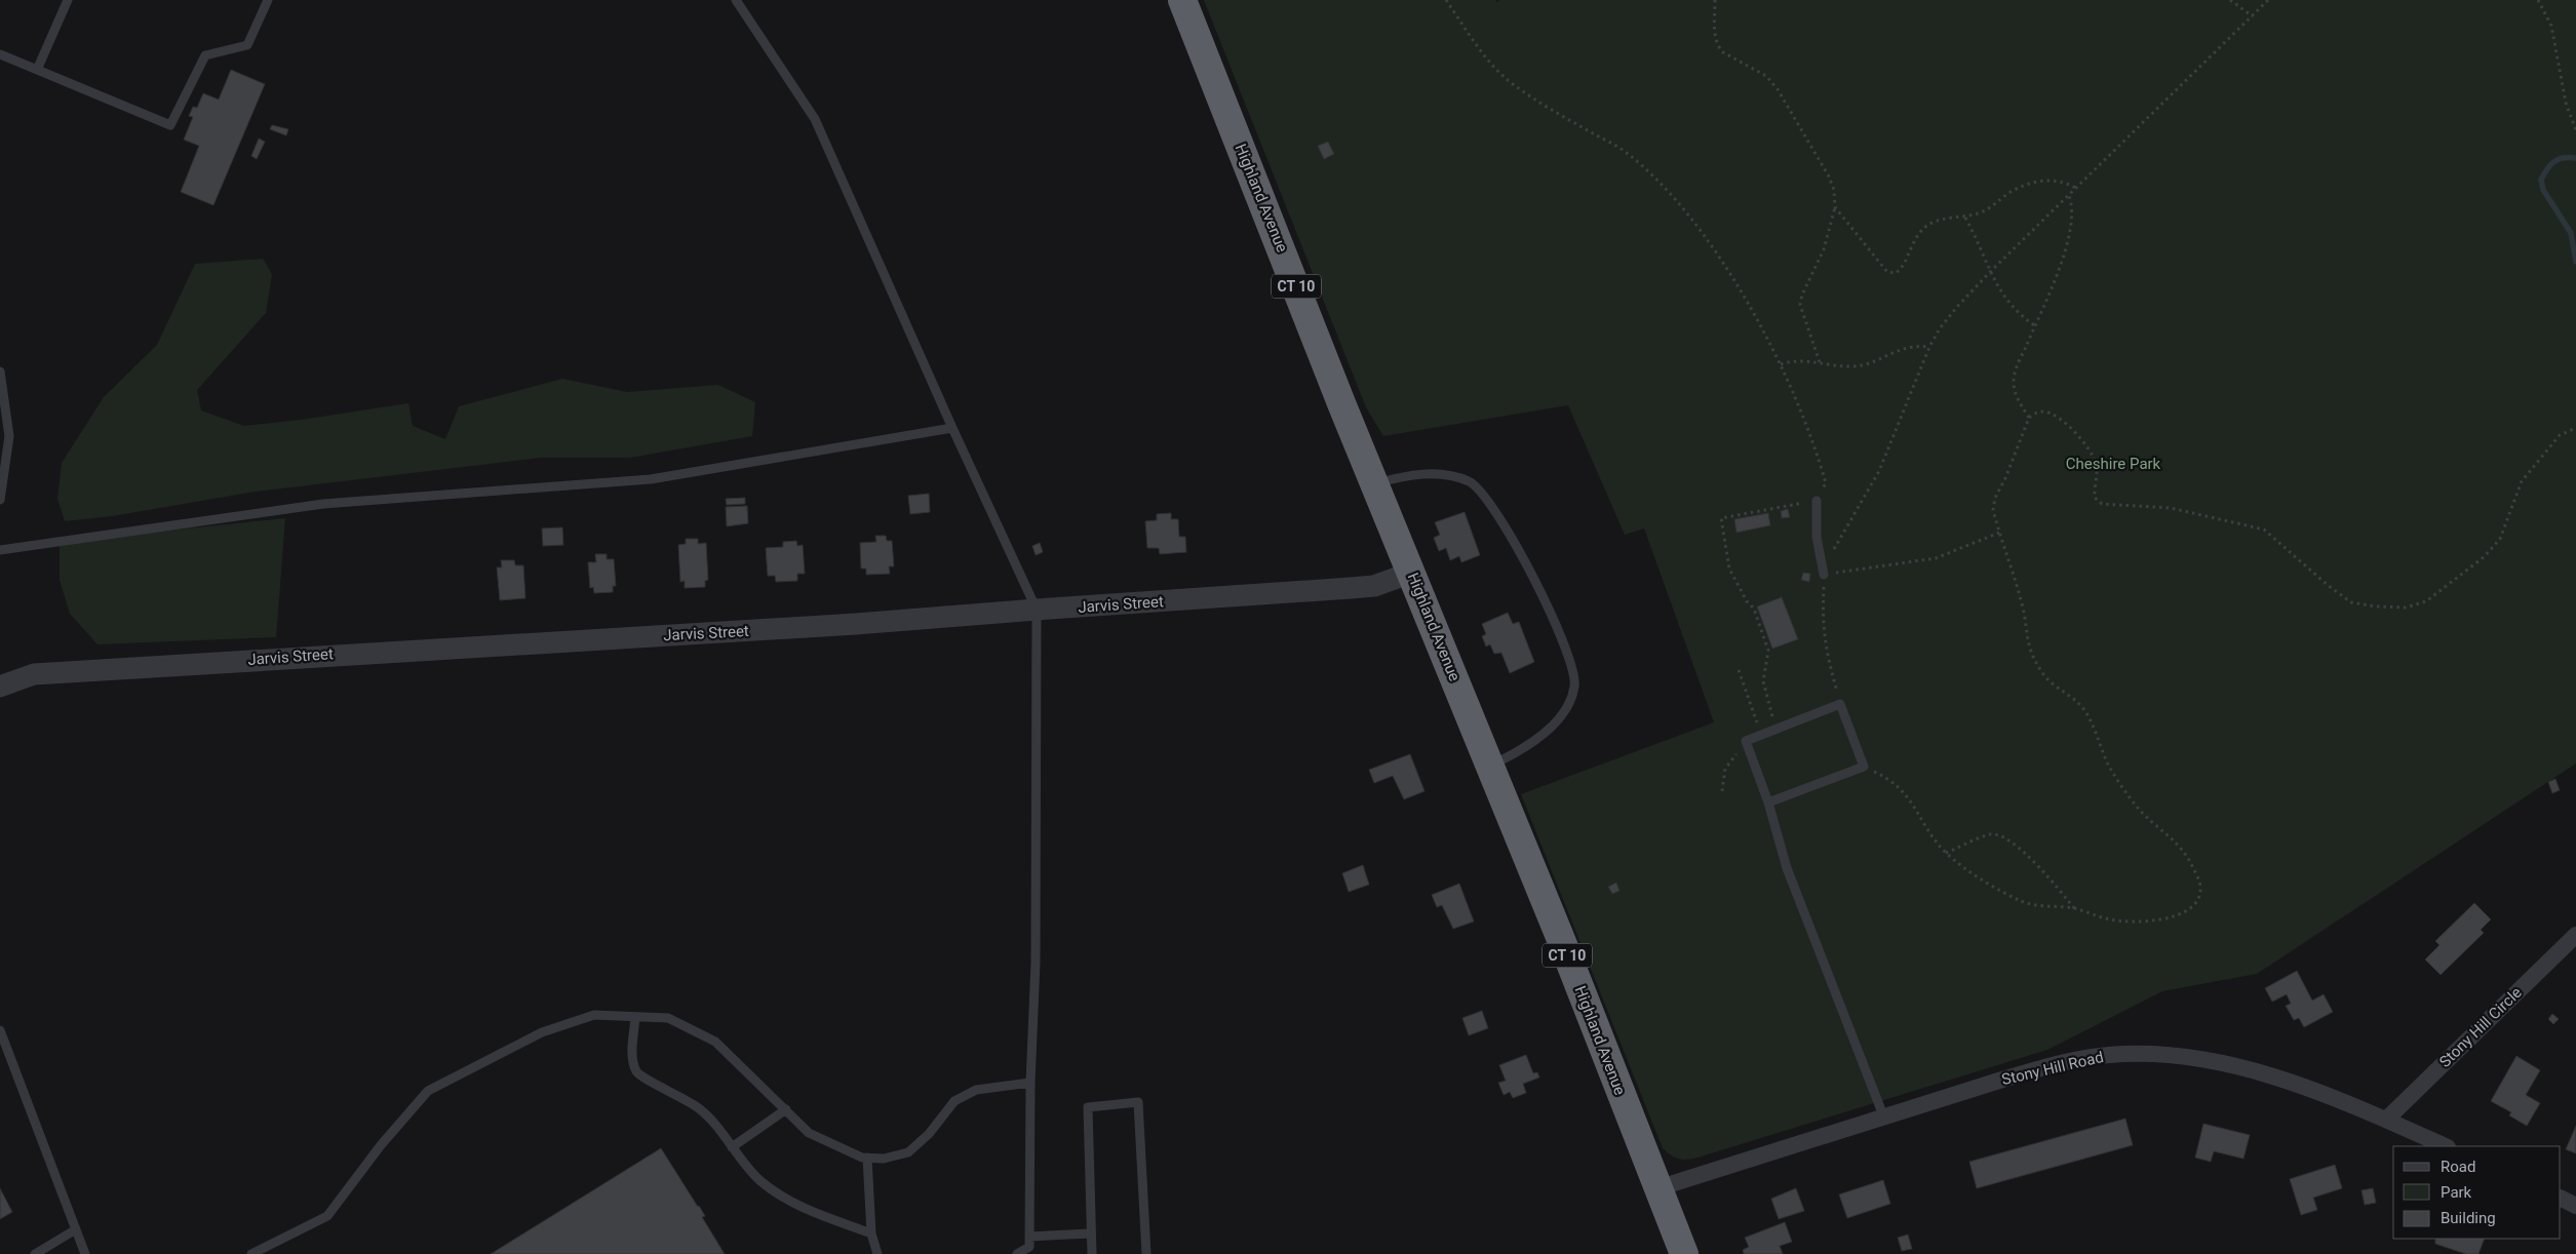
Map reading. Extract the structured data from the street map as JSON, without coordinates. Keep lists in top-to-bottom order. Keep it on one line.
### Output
{"streets":{"highway":["Highland Avenue","CT 10"],"street":["Jarvis Street","Stony Hill Circle","Stony Hill Road"]},"crossings":[["Highland Avenue","Jarvis Street"],["Highland Avenue","Stony Hill Road"],["Stony Hill Circle","Stony Hill Road"]],"parks":["Cheshire Park"],"legend":["Road","Park","Building"]}
